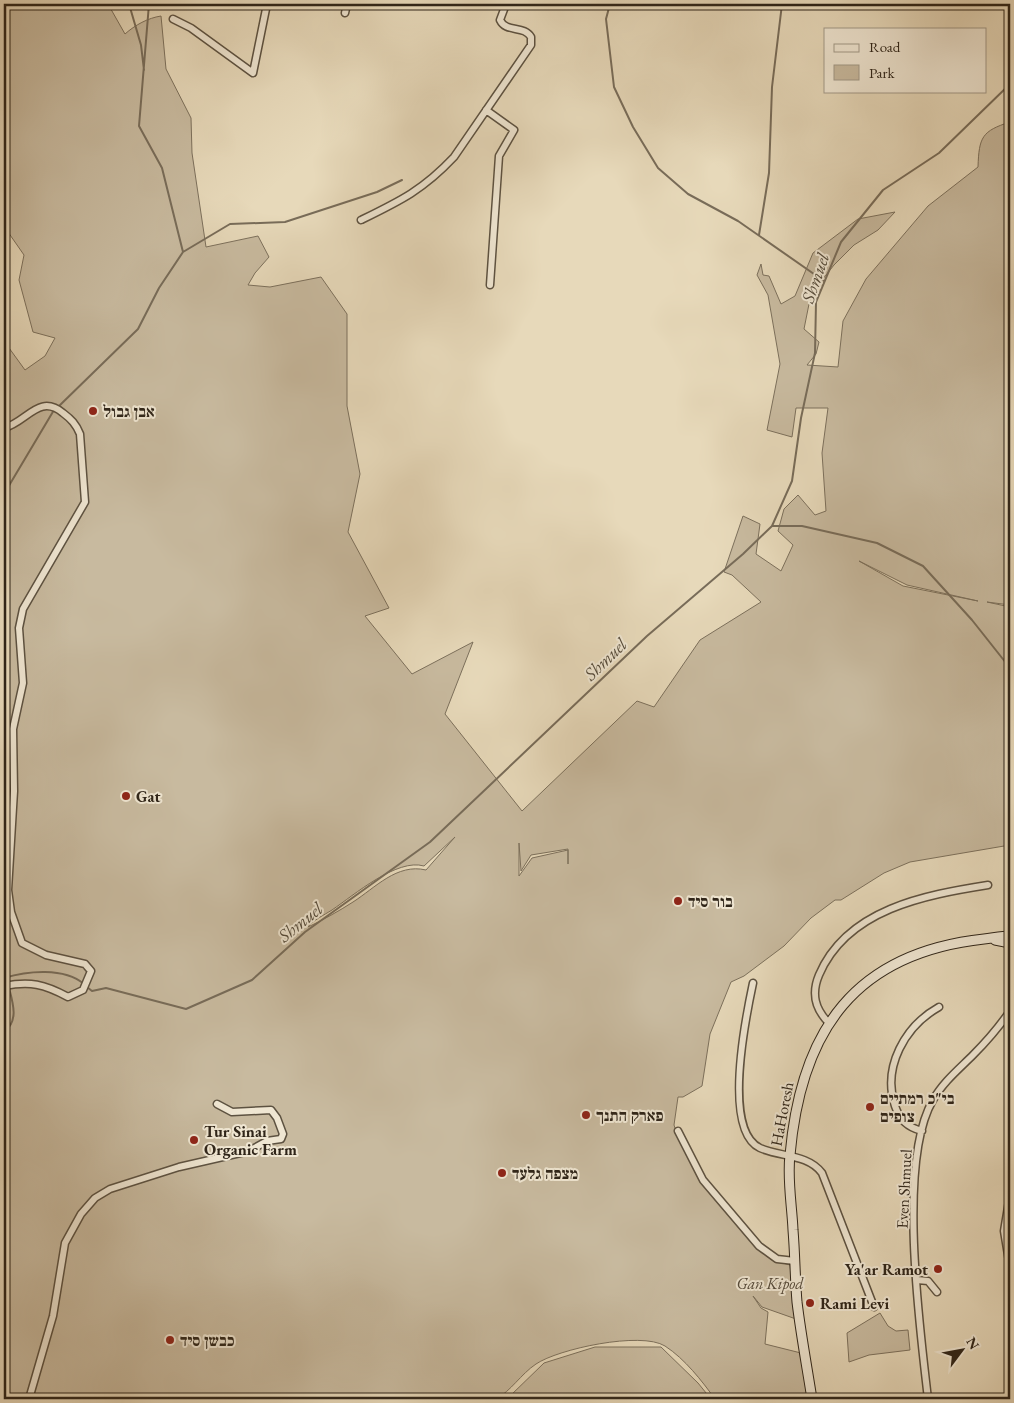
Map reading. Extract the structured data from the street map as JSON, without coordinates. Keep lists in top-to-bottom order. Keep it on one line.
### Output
{"streets":{"street":["HaHoresh","Even Shmuel"]},"water":["Shmuel"],"parks":["Gan Kipod"],"places":["אבן גבול","Gat","בור סיד","בי\"כ רמתיים צופים","פארק התנך","Tur Sinai Organic Farm","מצפה גלעד","Ya'ar Ramot","Rami Levi","כבשן סיד"],"legend":["Road","Park"],"north":"top right"}
